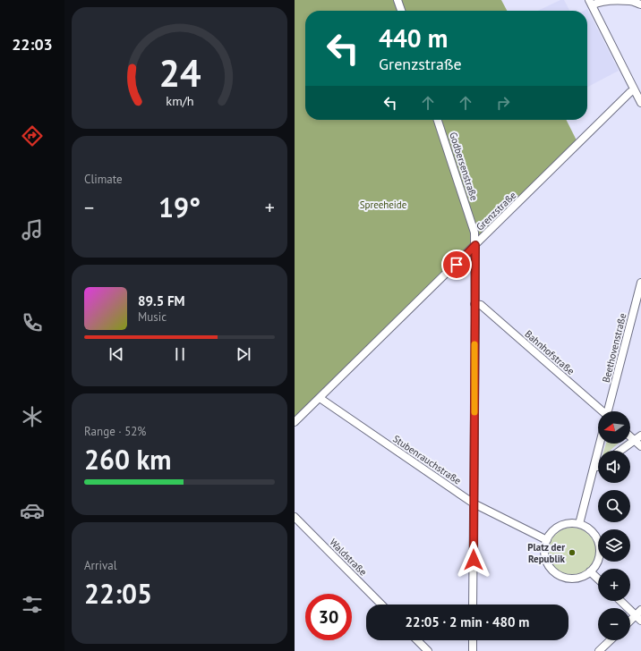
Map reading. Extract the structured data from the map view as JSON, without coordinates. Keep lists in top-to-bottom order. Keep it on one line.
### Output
{"streets":{"street":["Godbersenstraße","Grenzstraße","Beethovenstraße","Bahnhofstraße","Stubenrauchstraße","Waldstraße"]},"crossings":[["Godbersenstraße","Grenzstraße"],["Godbersenstraße","Bahnhofstraße"],["Godbersenstraße","Stubenrauchstraße"],["Grenzstraße","Stubenrauchstraße"]],"parks":["Spreeheide"],"places":["Platz der Republik"],"north":"left","page":{"tabs":"22:03","turn":["440 m","Grenzstraße"],"tile":["Climate",["Range · 52%","260 km"],["Arrival","22:05"]],"heat":["−","19°","+"],"song":["89.5 FM","Music"],"map_buttons":["+","−"],"limit":"30","trip":"22:05 · 2 min · 480 m","gauge":["24","km/h"]}}
